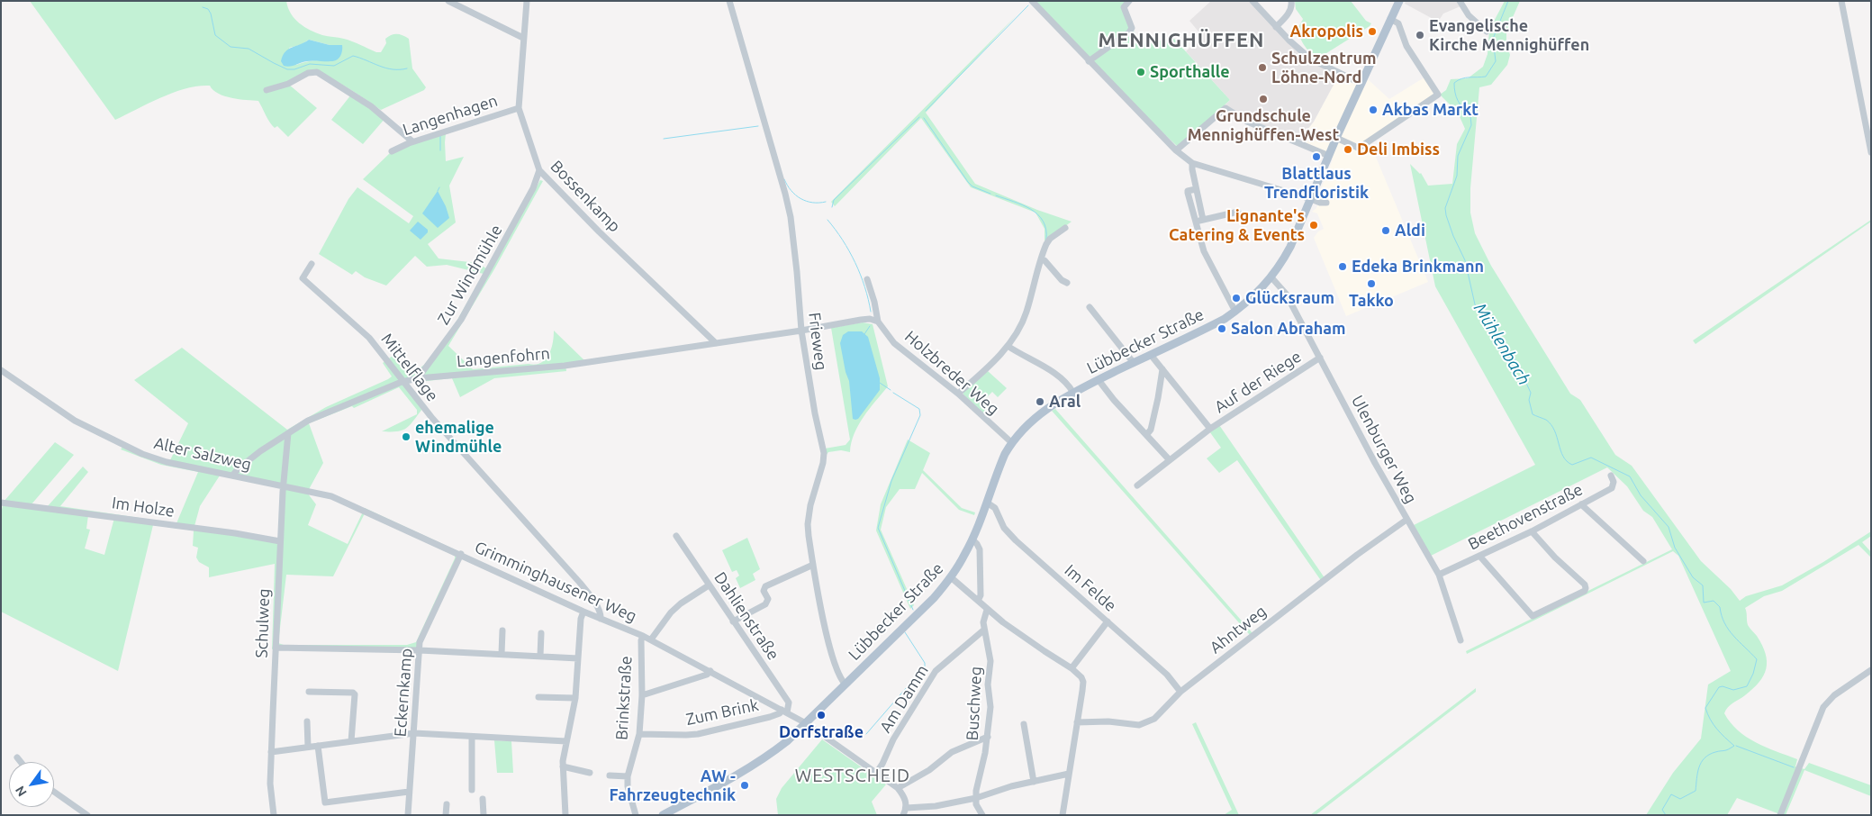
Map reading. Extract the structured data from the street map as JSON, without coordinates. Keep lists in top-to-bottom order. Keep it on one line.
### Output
{"streets":{"main road":["Lübbecker Straße"],"street":["Langenhagen","Bossenkamp","Zur Windmühle","Frieweg","Langenfohrn","Mittelflage","Holzbreder Weg","Auf der Riege","Ulenburger Weg","Alter Salzweg","Im Holze","Beethovenstraße","Grimminghausener Weg","Im Felde","Dahlienstraße","Schulweg","Ahntweg","Eckernkamp","Brinkstraße","Am Damm","Buschweg","Zum Brink"]},"crossings":[["Langenhagen","Bossenkamp"],["Bossenkamp","Zur Windmühle"],["Bossenkamp","Langenfohrn"],["Zur Windmühle","Langenfohrn"],["Frieweg","Lübbecker Straße"],["Frieweg","Langenfohrn"],["Lübbecker Straße","Holzbreder Weg"],["Lübbecker Straße","Auf der Riege"],["Lübbecker Straße","Ulenburger Weg"],["Lübbecker Straße","Grimminghausener Weg"],["Lübbecker Straße","Im Felde"],["Langenfohrn","Mittelflage"],["Langenfohrn","Alter Salzweg"],["Langenfohrn","Schulweg"],["Mittelflage","Grimminghausener Weg"],["Auf der Riege","Ulenburger Weg"],["Ulenburger Weg","Beethovenstraße"],["Ulenburger Weg","Ahntweg"],["Alter Salzweg","Grimminghausener Weg"],["Alter Salzweg","Schulweg"],["Im Holze","Schulweg"],["Grimminghausener Weg","Dahlienstraße"],["Grimminghausener Weg","Schulweg"],["Grimminghausener Weg","Eckernkamp"],["Grimminghausener Weg","Brinkstraße"],["Grimminghausener Weg","Zum Brink"],["Im Felde","Ahntweg"],["Dahlienstraße","Zum Brink"],["Brinkstraße","Zum Brink"],["Am Damm","Buschweg"]],"districts":["MENNIGHÜFFEN","WESTSCHEID"],"water":["Mühlenbach"],"places":["Akropolis","Evangelische Kirche Mennighüffen","Schulzentrum Löhne-Nord","Sporthalle","Grundschule Mennighüffen-West","Akbas Markt","Deli Imbiss","Blattlaus Trendfloristik","Lignante's Catering & Events","Aldi","Edeka Brinkmann","Takko","Glücksraum","Salon Abraham","Aral","ehemalige Windmühle","Dorfstraße","AW - Fahrzeugtechnik"],"north":"bottom left"}
